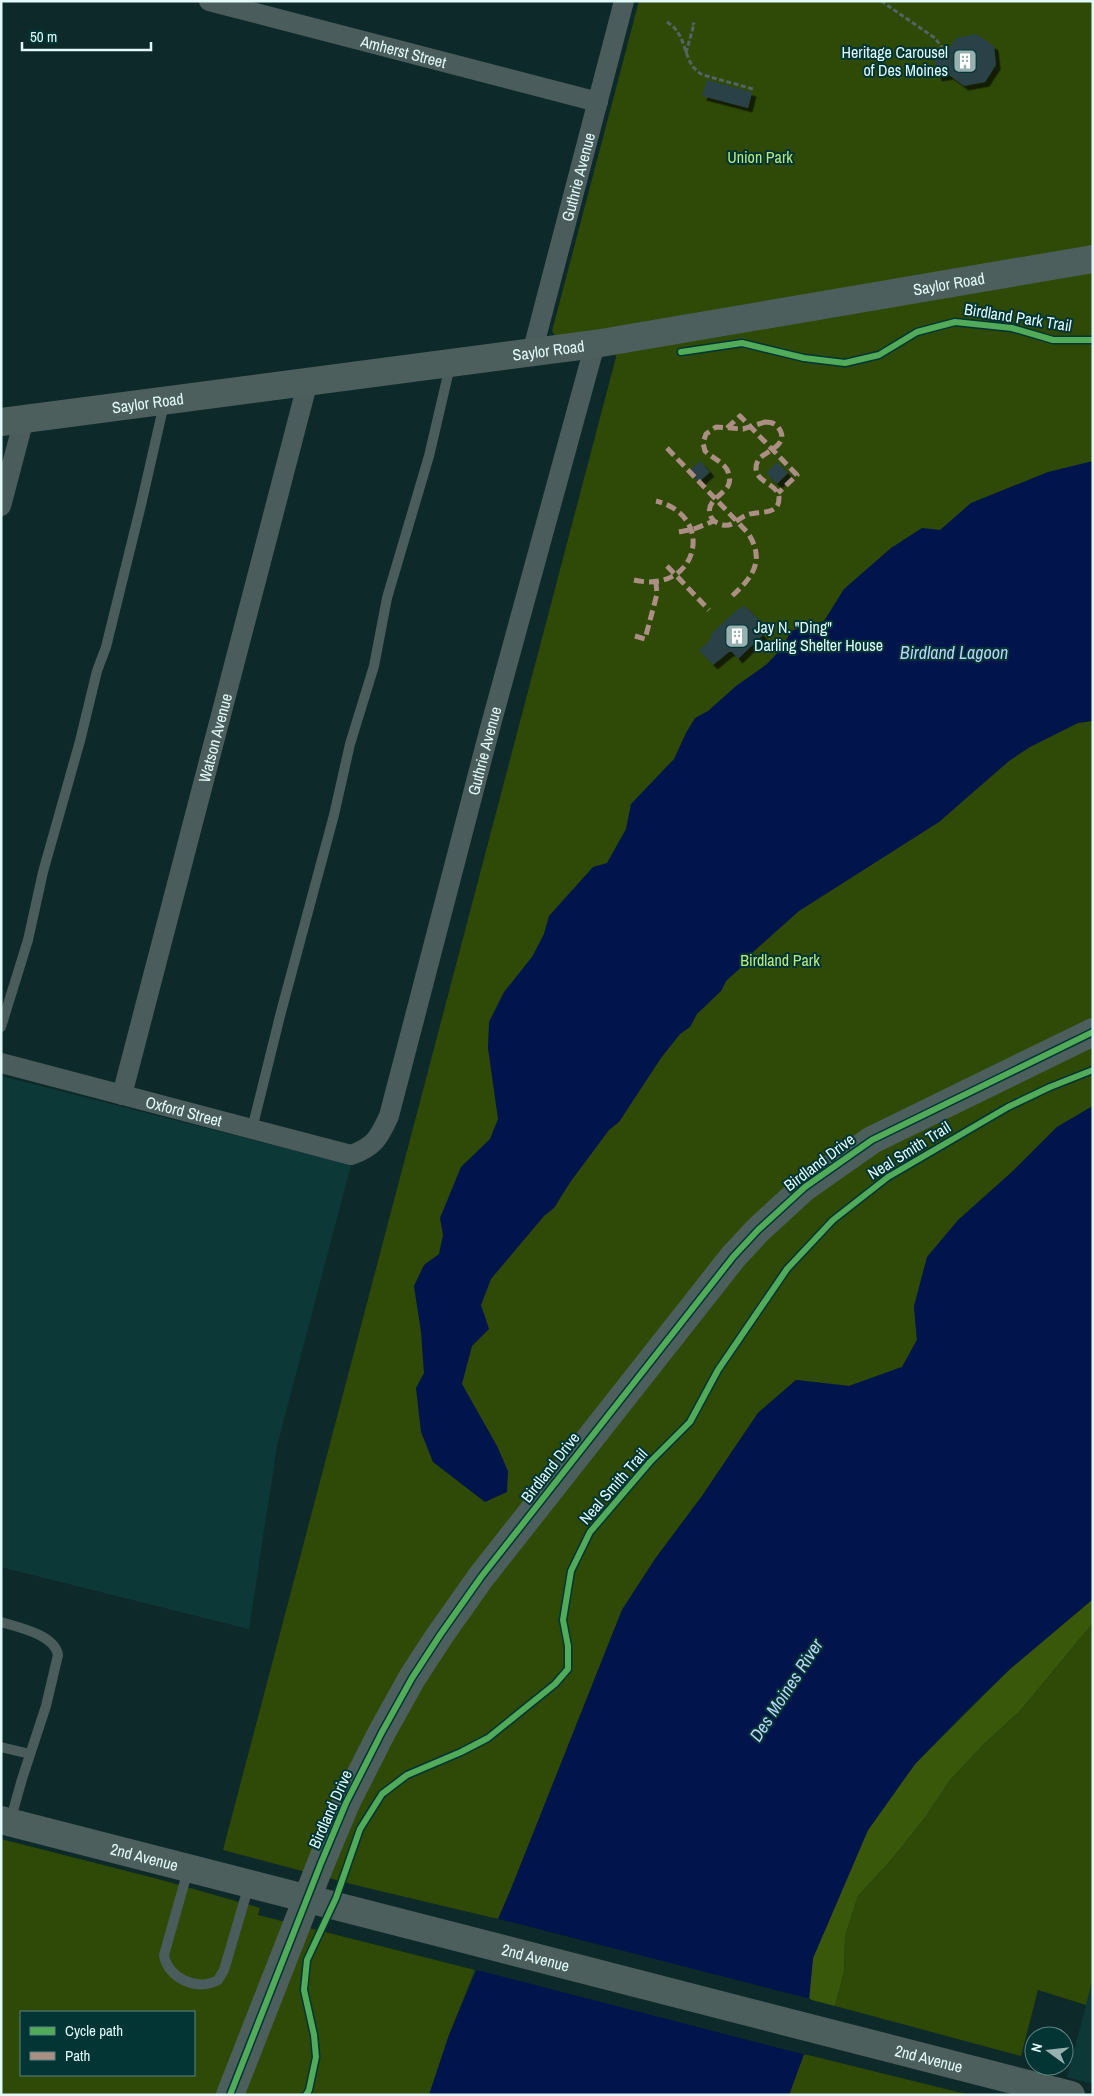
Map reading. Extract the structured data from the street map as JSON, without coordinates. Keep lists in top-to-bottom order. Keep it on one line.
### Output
{"streets":{"street":["Amherst Street","Guthrie Avenue","Saylor Road","Watson Avenue","Oxford Street","Birdland Drive","2nd Avenue"],"cycle path":["Birdland Park Trail","Neal Smith Trail"]},"crossings":[["Amherst Street","Guthrie Avenue"],["Guthrie Avenue","Saylor Road"],["Guthrie Avenue","Oxford Street"],["Saylor Road","Watson Avenue"],["Watson Avenue","Oxford Street"]],"water":["Birdland Lagoon","Des Moines River"],"parks":["Union Park","Birdland Park"],"places":{"building":["Heritage Carousel of Des Moines","Jay N. \"Ding\" Darling Shelter House"]},"legend":["Cycle path","Path"],"scale_bar":"50 m","north":"left"}
